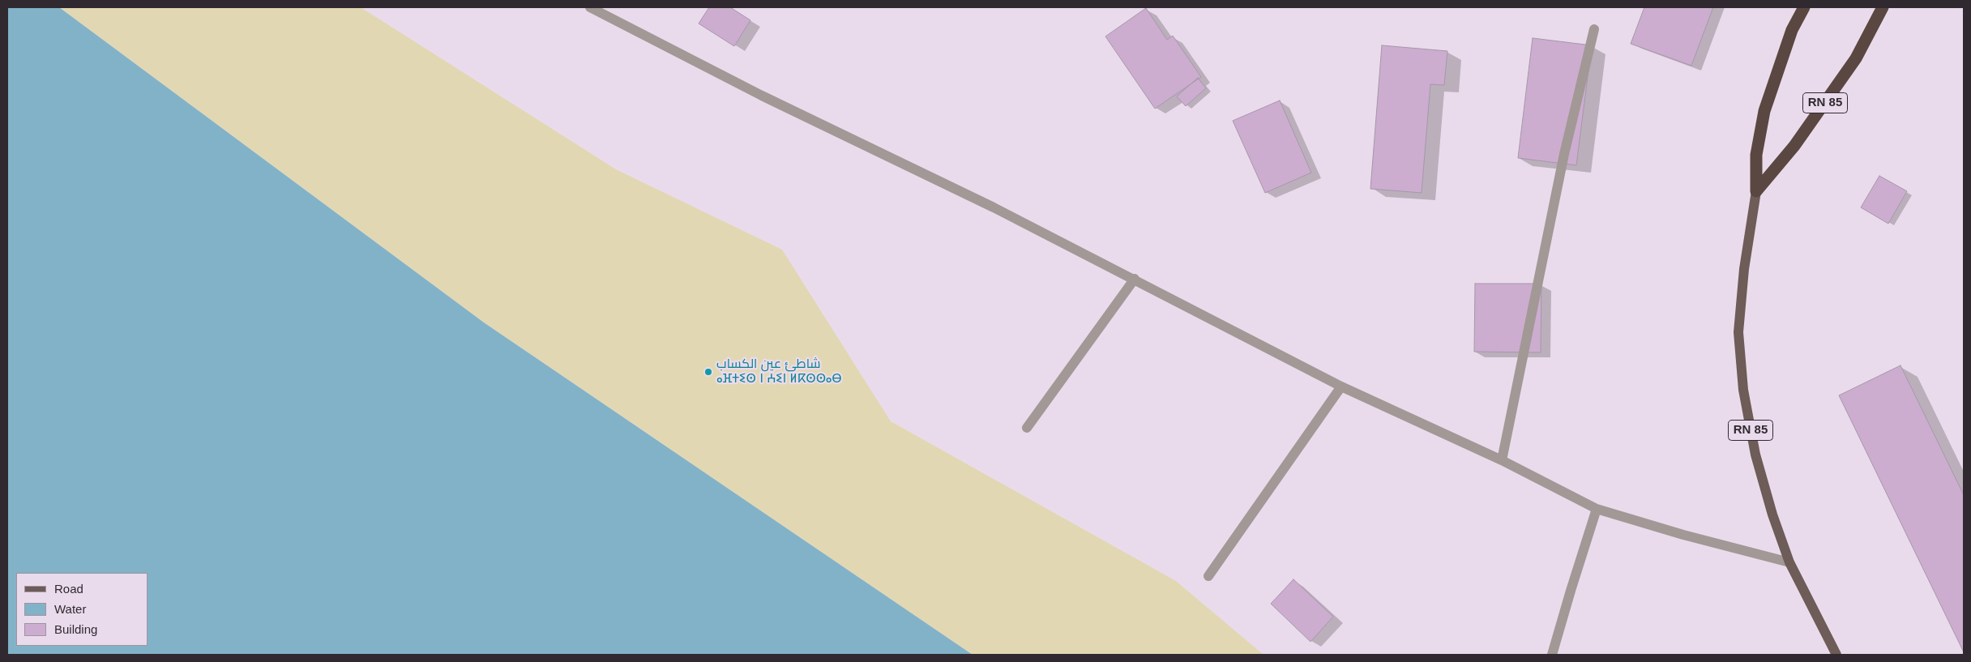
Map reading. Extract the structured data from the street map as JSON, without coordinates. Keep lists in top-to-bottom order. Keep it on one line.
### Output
{"streets":{"highway":["RN 85"]},"places":["شاطئ عين الكساب ⴰⴼⵜⵉⵙ ⵏ ⵄⵉⵏ ⵍⴽⵙⵙⴰⴱ"],"legend":["Road","Water","Building"]}
